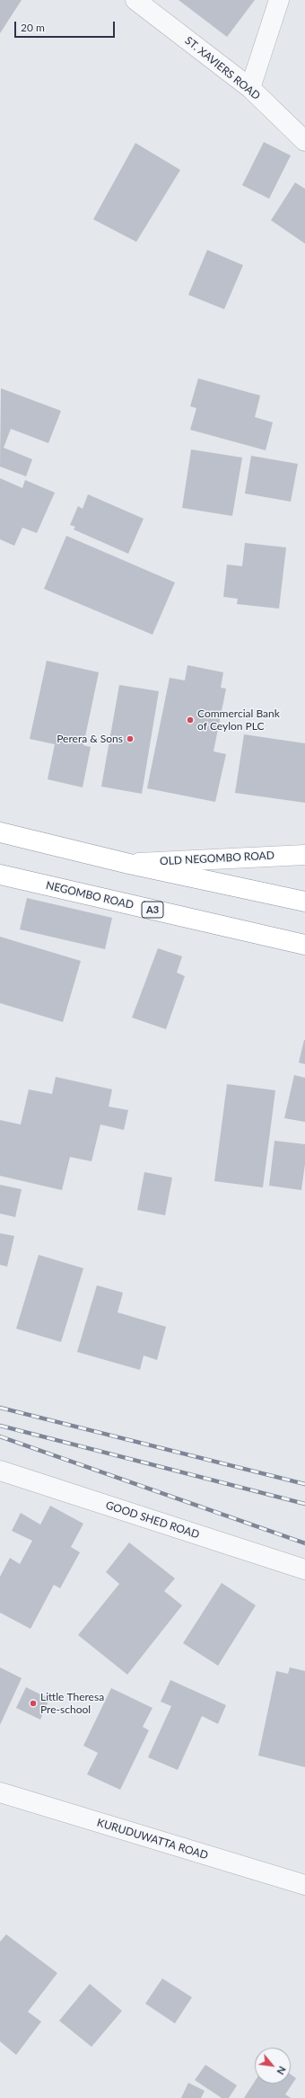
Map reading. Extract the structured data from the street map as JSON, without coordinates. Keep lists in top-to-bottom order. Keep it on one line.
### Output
{"streets":{"main road":["OLD NEGOMBO ROAD","NEGOMBO ROAD","A3"],"street":["ST. XAVIERS ROAD","GOOD SHED ROAD","KURUDUWATTA ROAD"]},"places":["Commercial Bank of Ceylon PLC","Perera & Sons","Little Theresa Pre-school"],"scale_bar":"20 m","north":"bottom right"}
